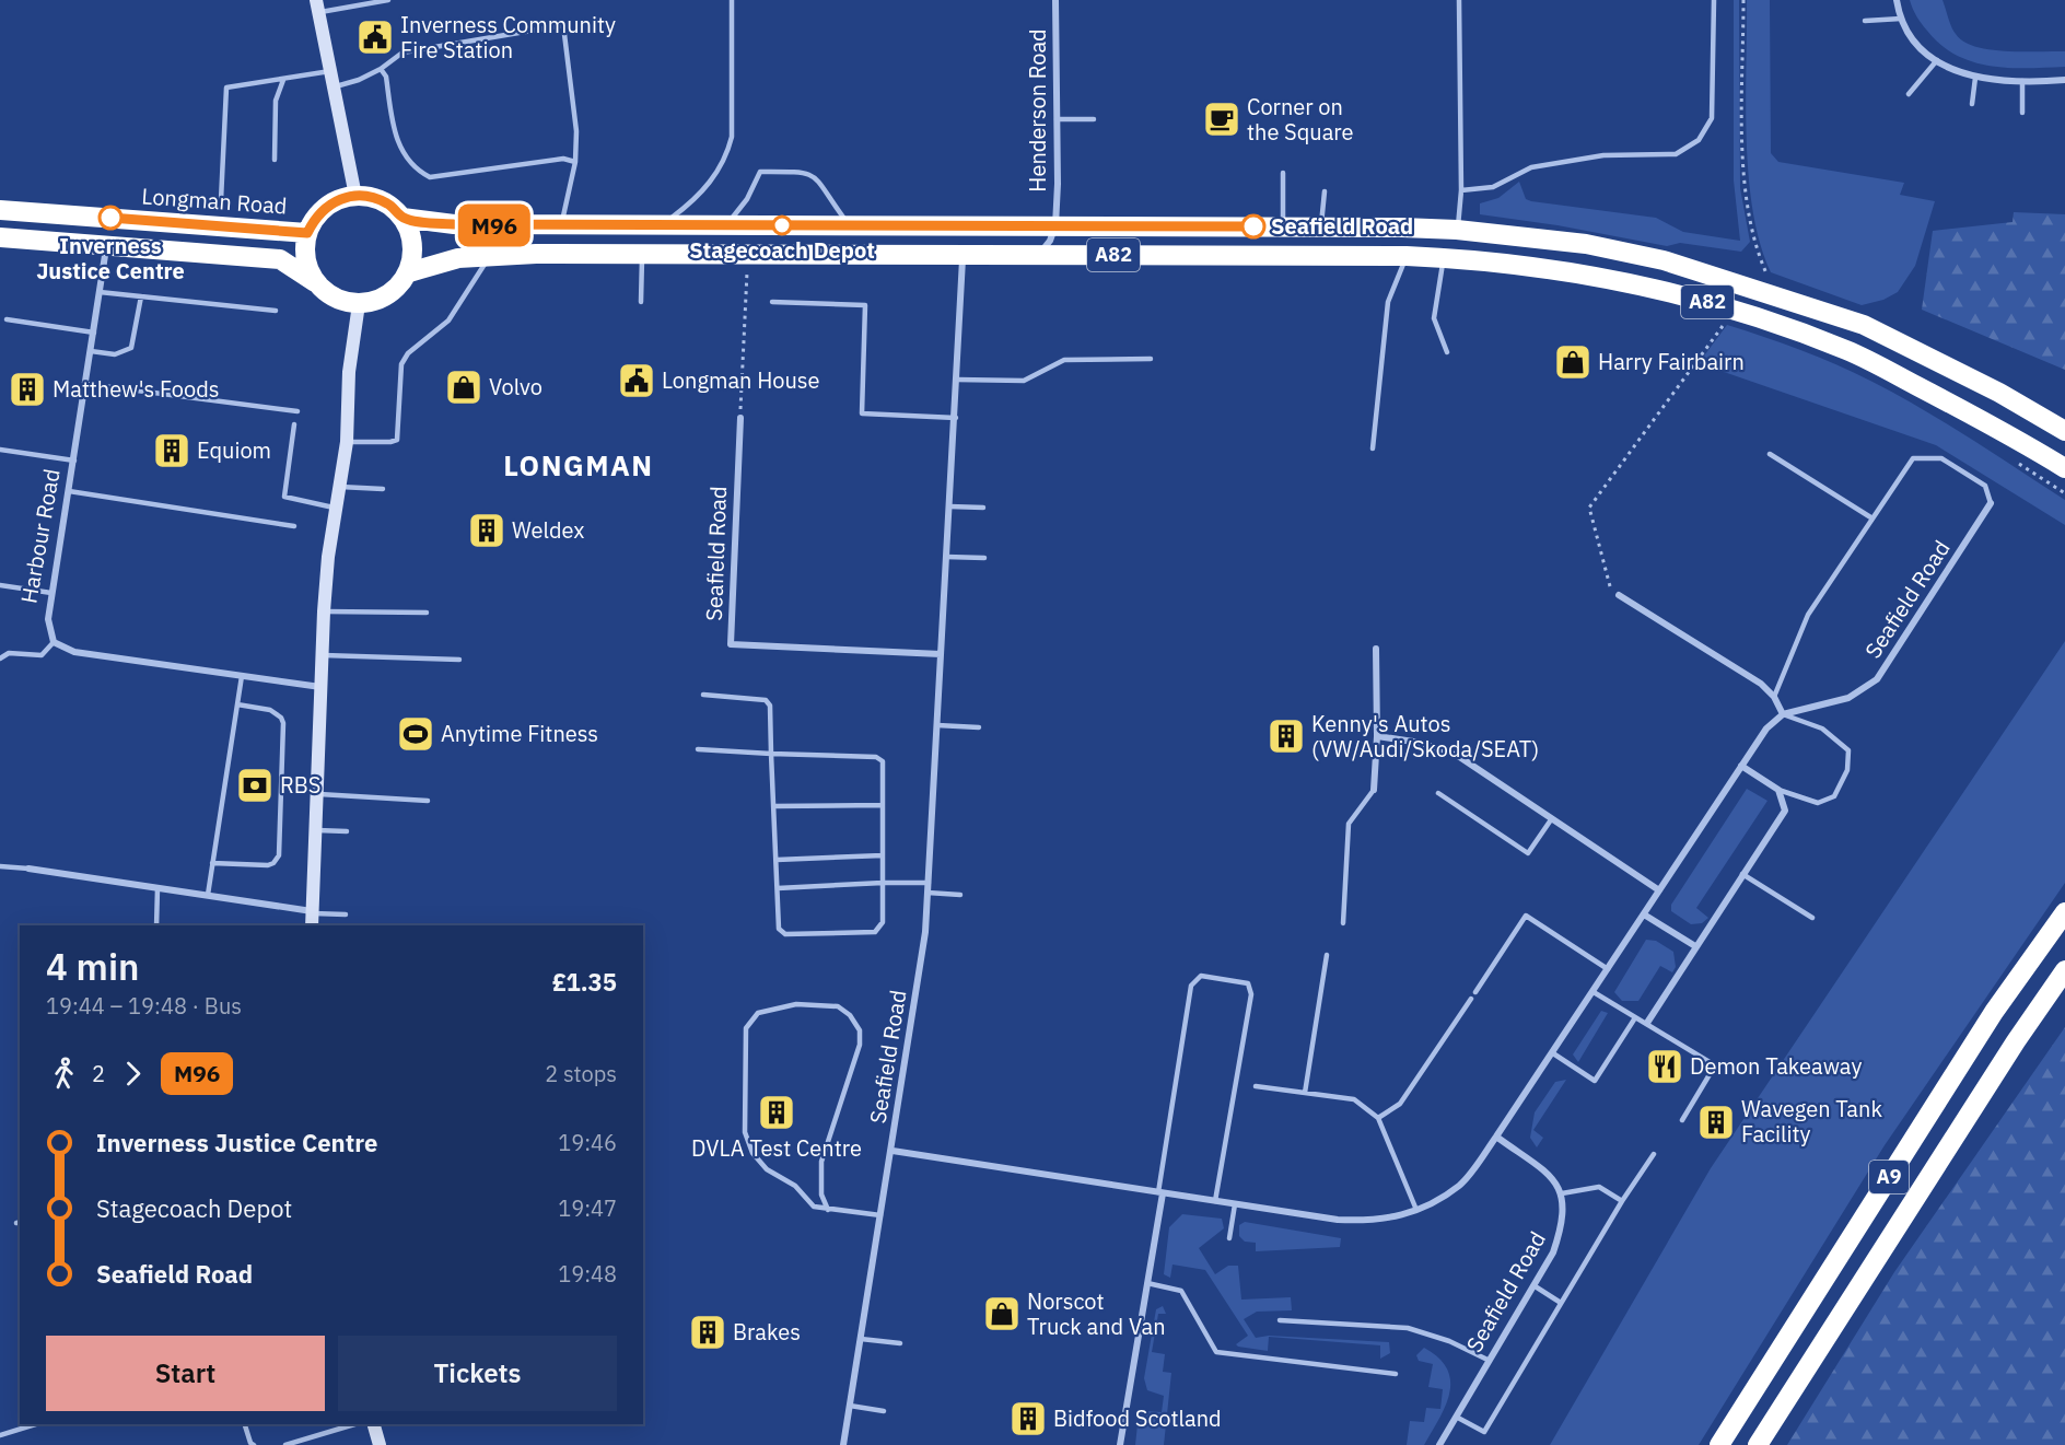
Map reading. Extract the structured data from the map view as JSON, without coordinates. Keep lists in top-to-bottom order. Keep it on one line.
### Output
{"streets":{"highway":["Longman Road","A82","A9"],"street":["Henderson Road","Harbour Road","Seafield Road"]},"crossings":[["Henderson Road","A82"],["Longman Road","A82"],["A82","Seafield Road"]],"districts":["LONGMAN"],"places":{"public building":["Inverness Community Fire Station","Longman House"],"cafe":["Corner on the Square"],"other":["Inverness Justice Centre","Stagecoach Depot","Seafield Road"],"shop":["Harry Fairbairn","Volvo","Norscot Truck and Van"],"building":["Matthew's Foods","Equiom","Weldex","Kenny's Autos (VW/Audi/Skoda/SEAT)","DVLA Test Centre","Wavegen Tank Facility","Brakes","Bidfood Scotland"],"sports":["Anytime Fitness"],"bank":["RBS"],"restaurant":["Demon Takeaway"]},"lines":["bus line M96"],"page":{"on_map":"M96","heading":["4 min","19:44 – 19:48 · Bus","£1.35"],"legs":["2","M96","2 stops"],"list":[{"name":"Inverness Justice Centre","value":"19:46"},{"name":"Stagecoach Depot","value":"19:47"},{"name":"Seafield Road","value":"19:48"}],"buttons":["Start","Tickets"]}}
